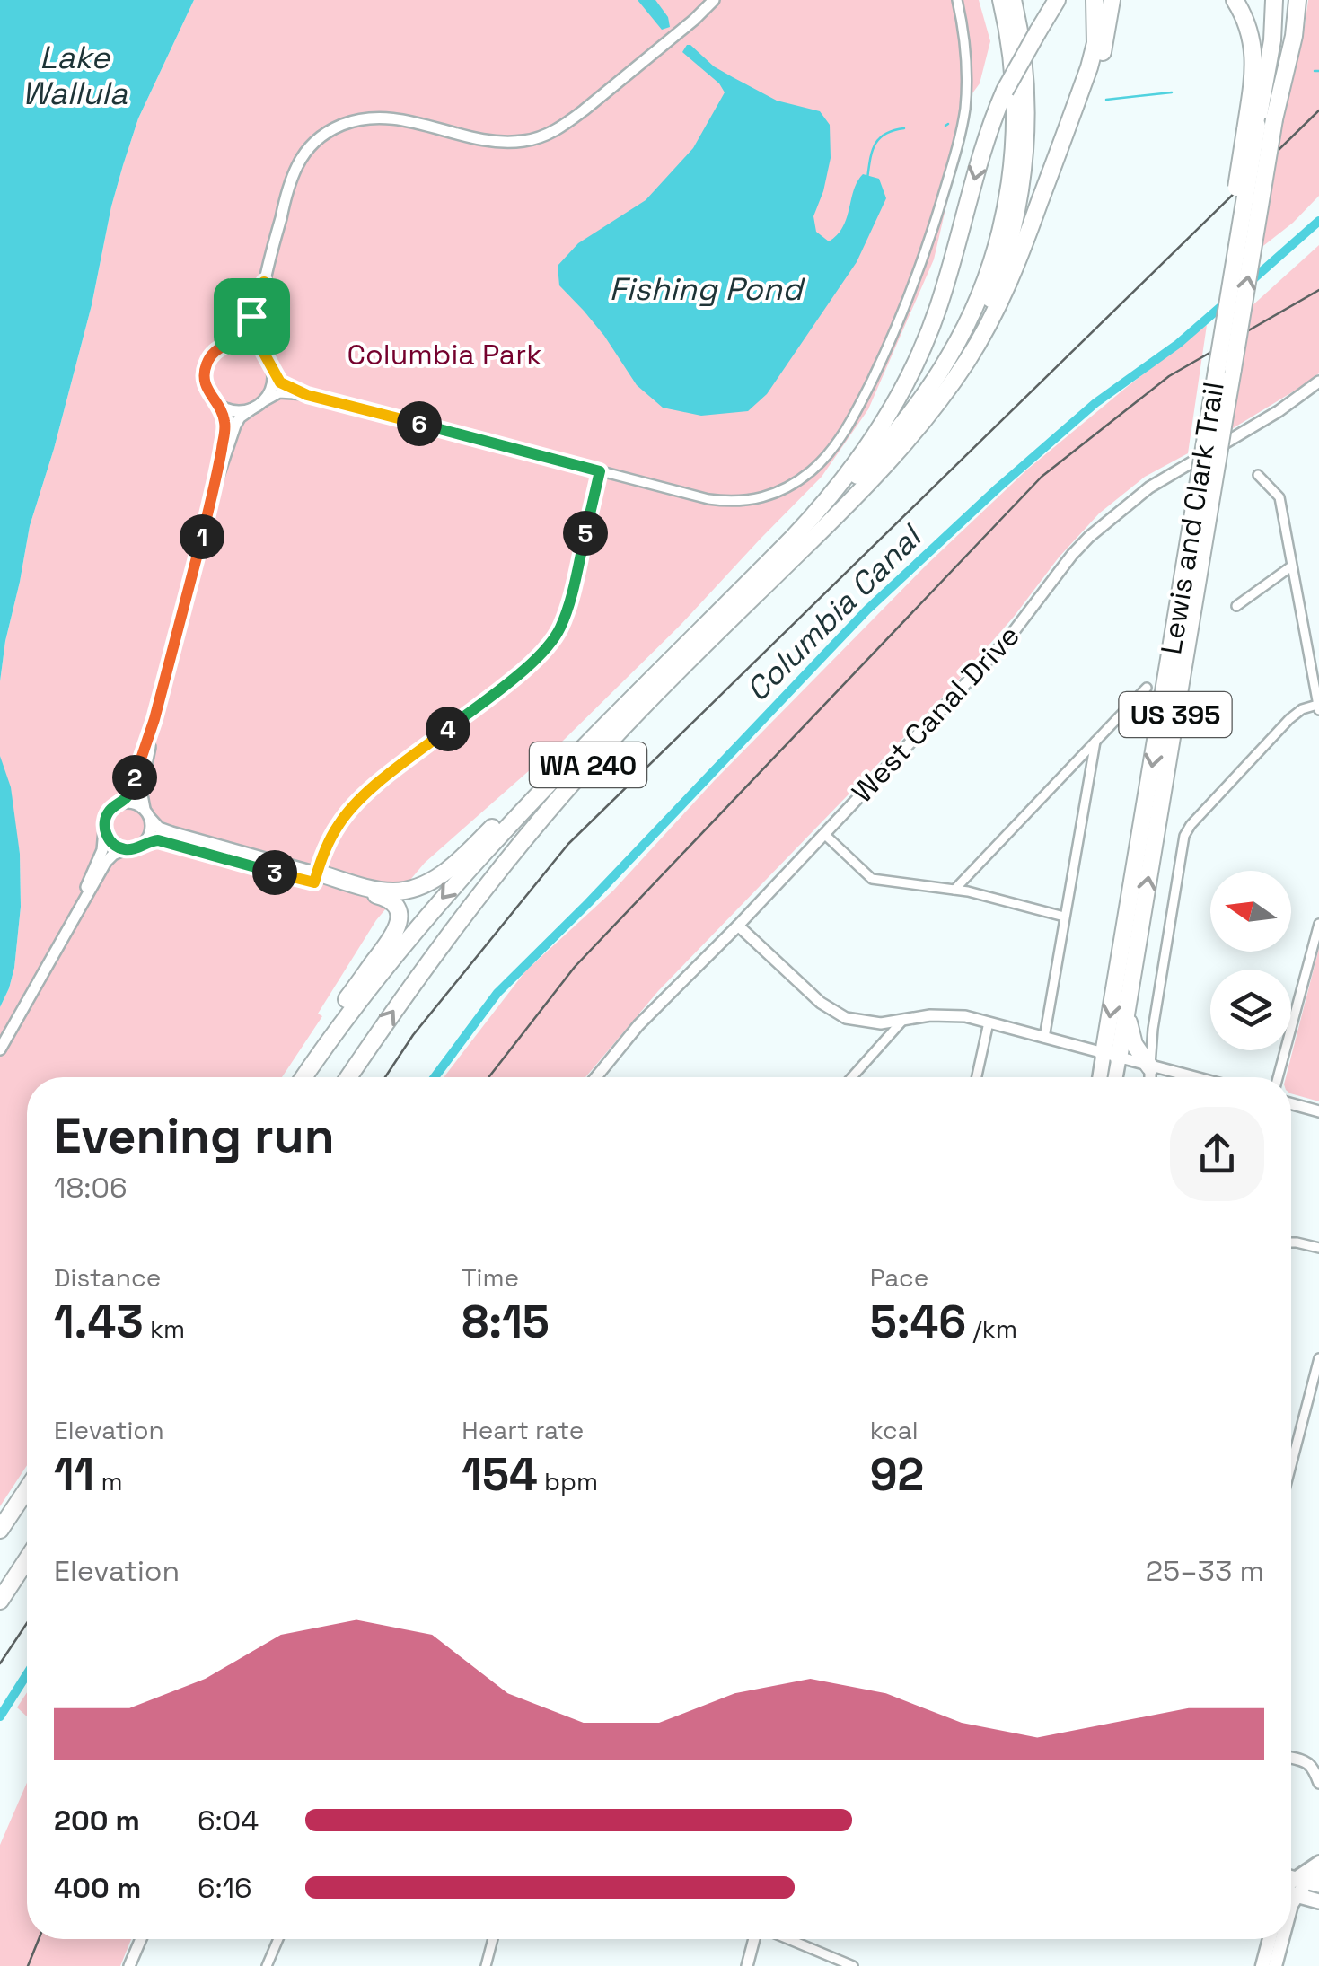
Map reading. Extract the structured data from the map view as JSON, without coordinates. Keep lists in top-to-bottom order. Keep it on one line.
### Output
{"streets":{"highway":["Lewis and Clark Trail","US 395","WA 240"],"street":["West Canal Drive"]},"water":["Lake Wallula","Fishing Pond","Columbia Canal"],"parks":["Columbia Park"],"north":"left","page":{"pins":["6","5","1","4","2","3"],"heading":["Evening run","18:06"],"stats":[["Distance","1.43 km"],["Time","8:15"],["Pace","5:46 /km"],["Elevation","11 m"],["Heart rate","154 bpm"],["kcal","92"]],"chart":["Elevation","25–33 m"],"list":[{"name":"200 m","note":"6:04"},{"name":"400 m","note":"6:16"}]}}
